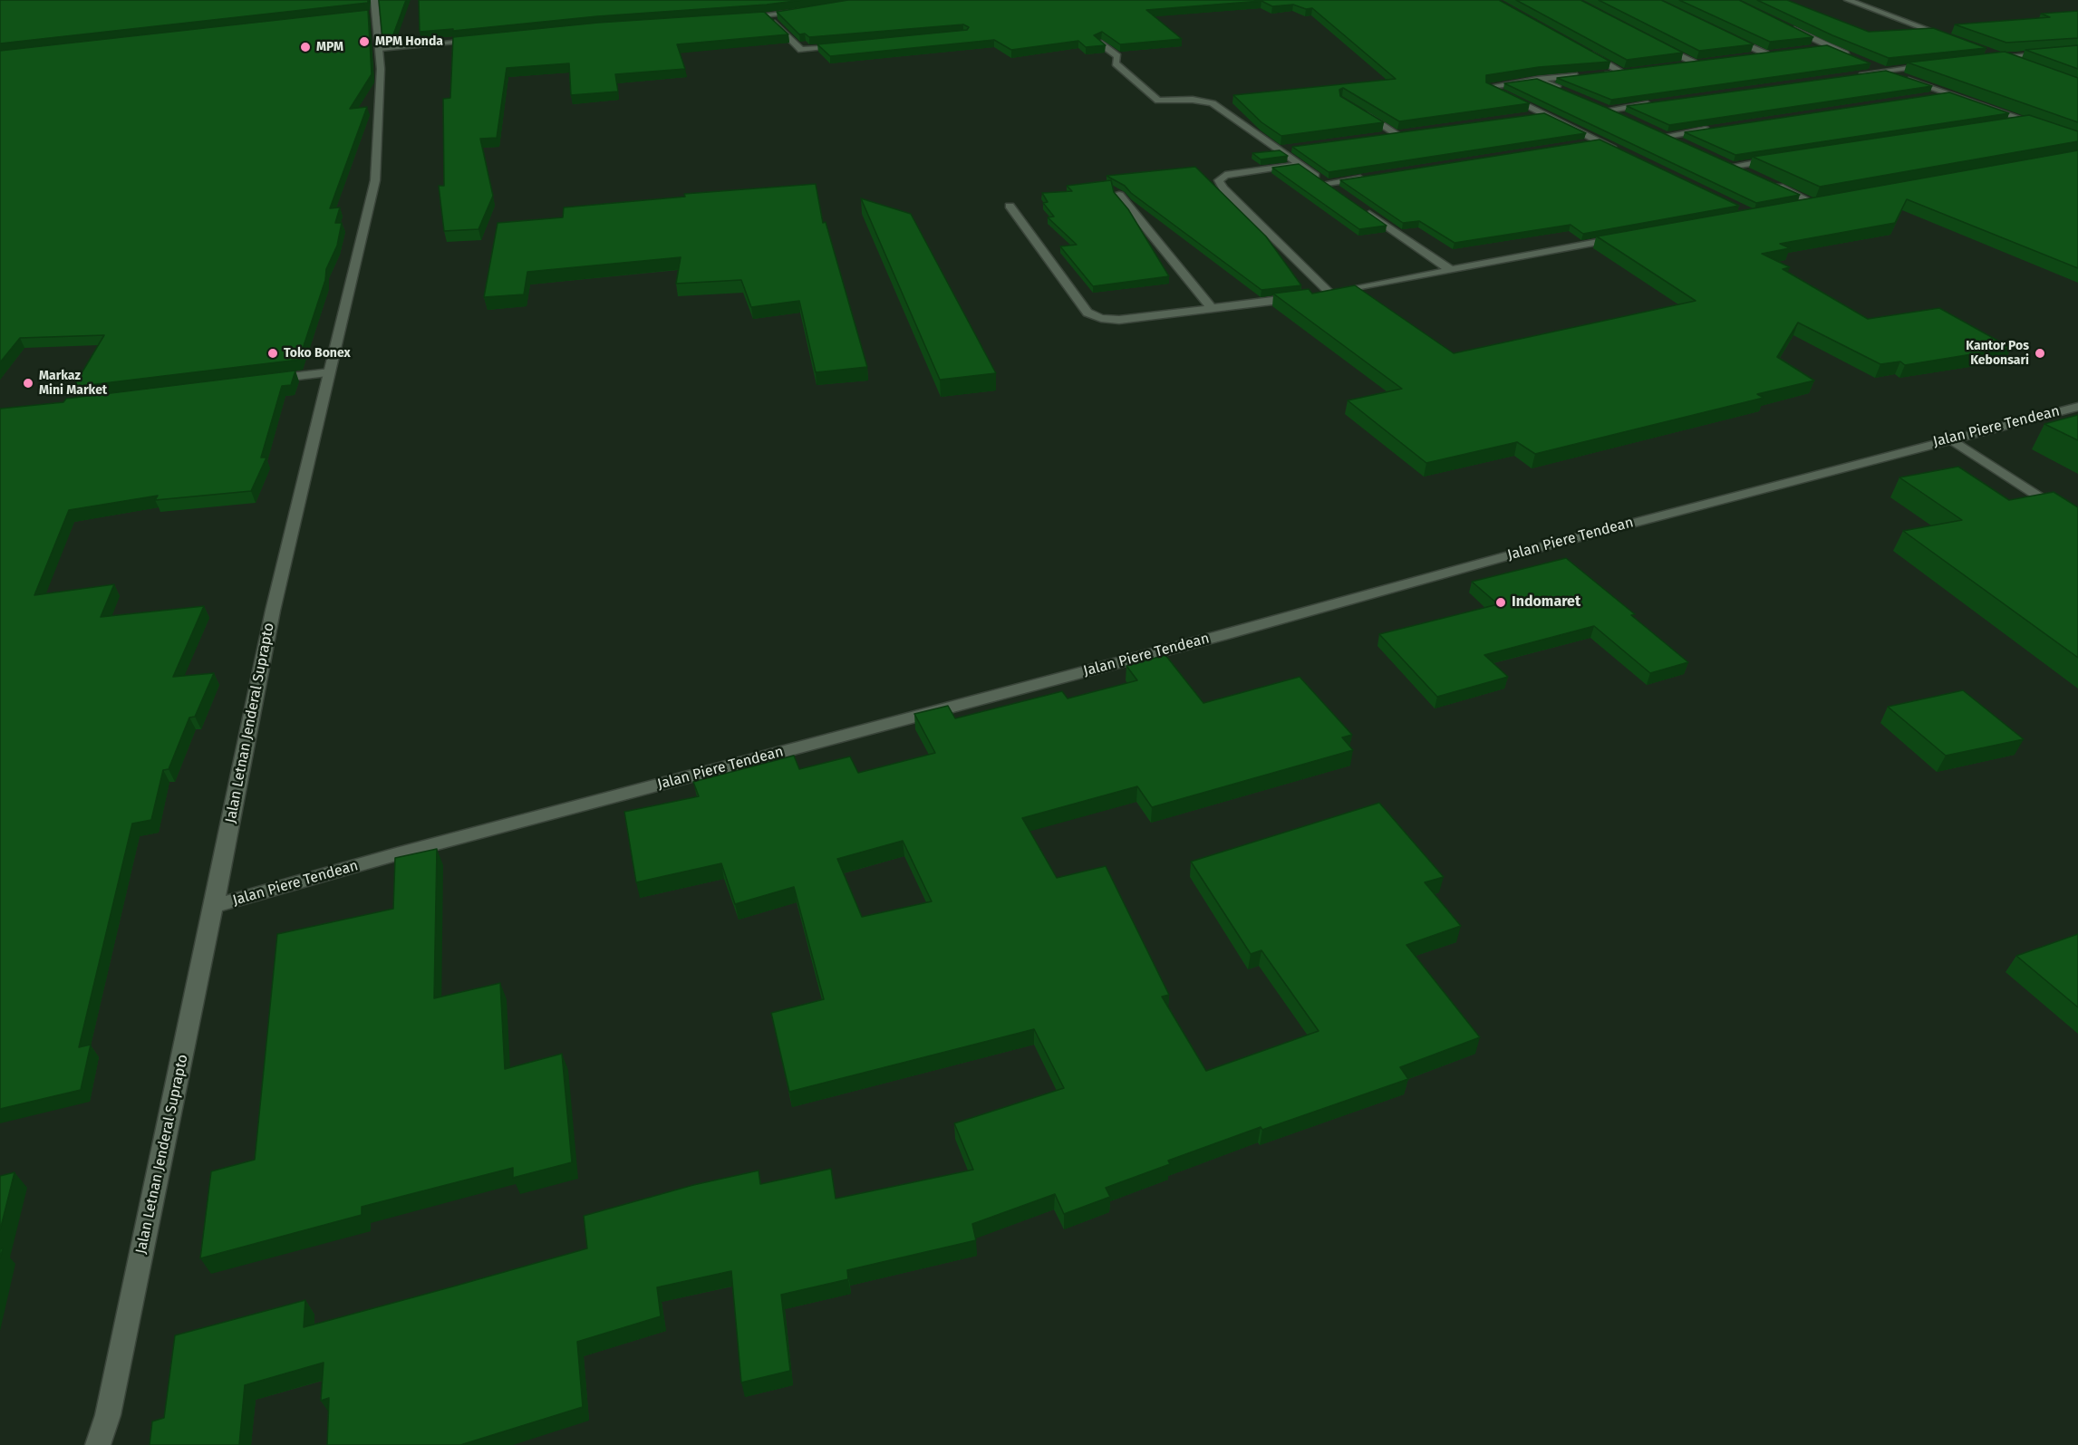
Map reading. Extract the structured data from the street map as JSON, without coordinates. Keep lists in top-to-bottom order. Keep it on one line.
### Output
{"streets":{"street":["Jalan Piere Tendean","Jalan Letnan Jenderal Suprapto"]},"crossings":[["Jalan Piere Tendean","Jalan Letnan Jenderal Suprapto"]],"places":["MPM Honda","MPM","Toko Bonex","Kantor Pos Kebonsari","Markaz Mini Market","Indomaret"]}
